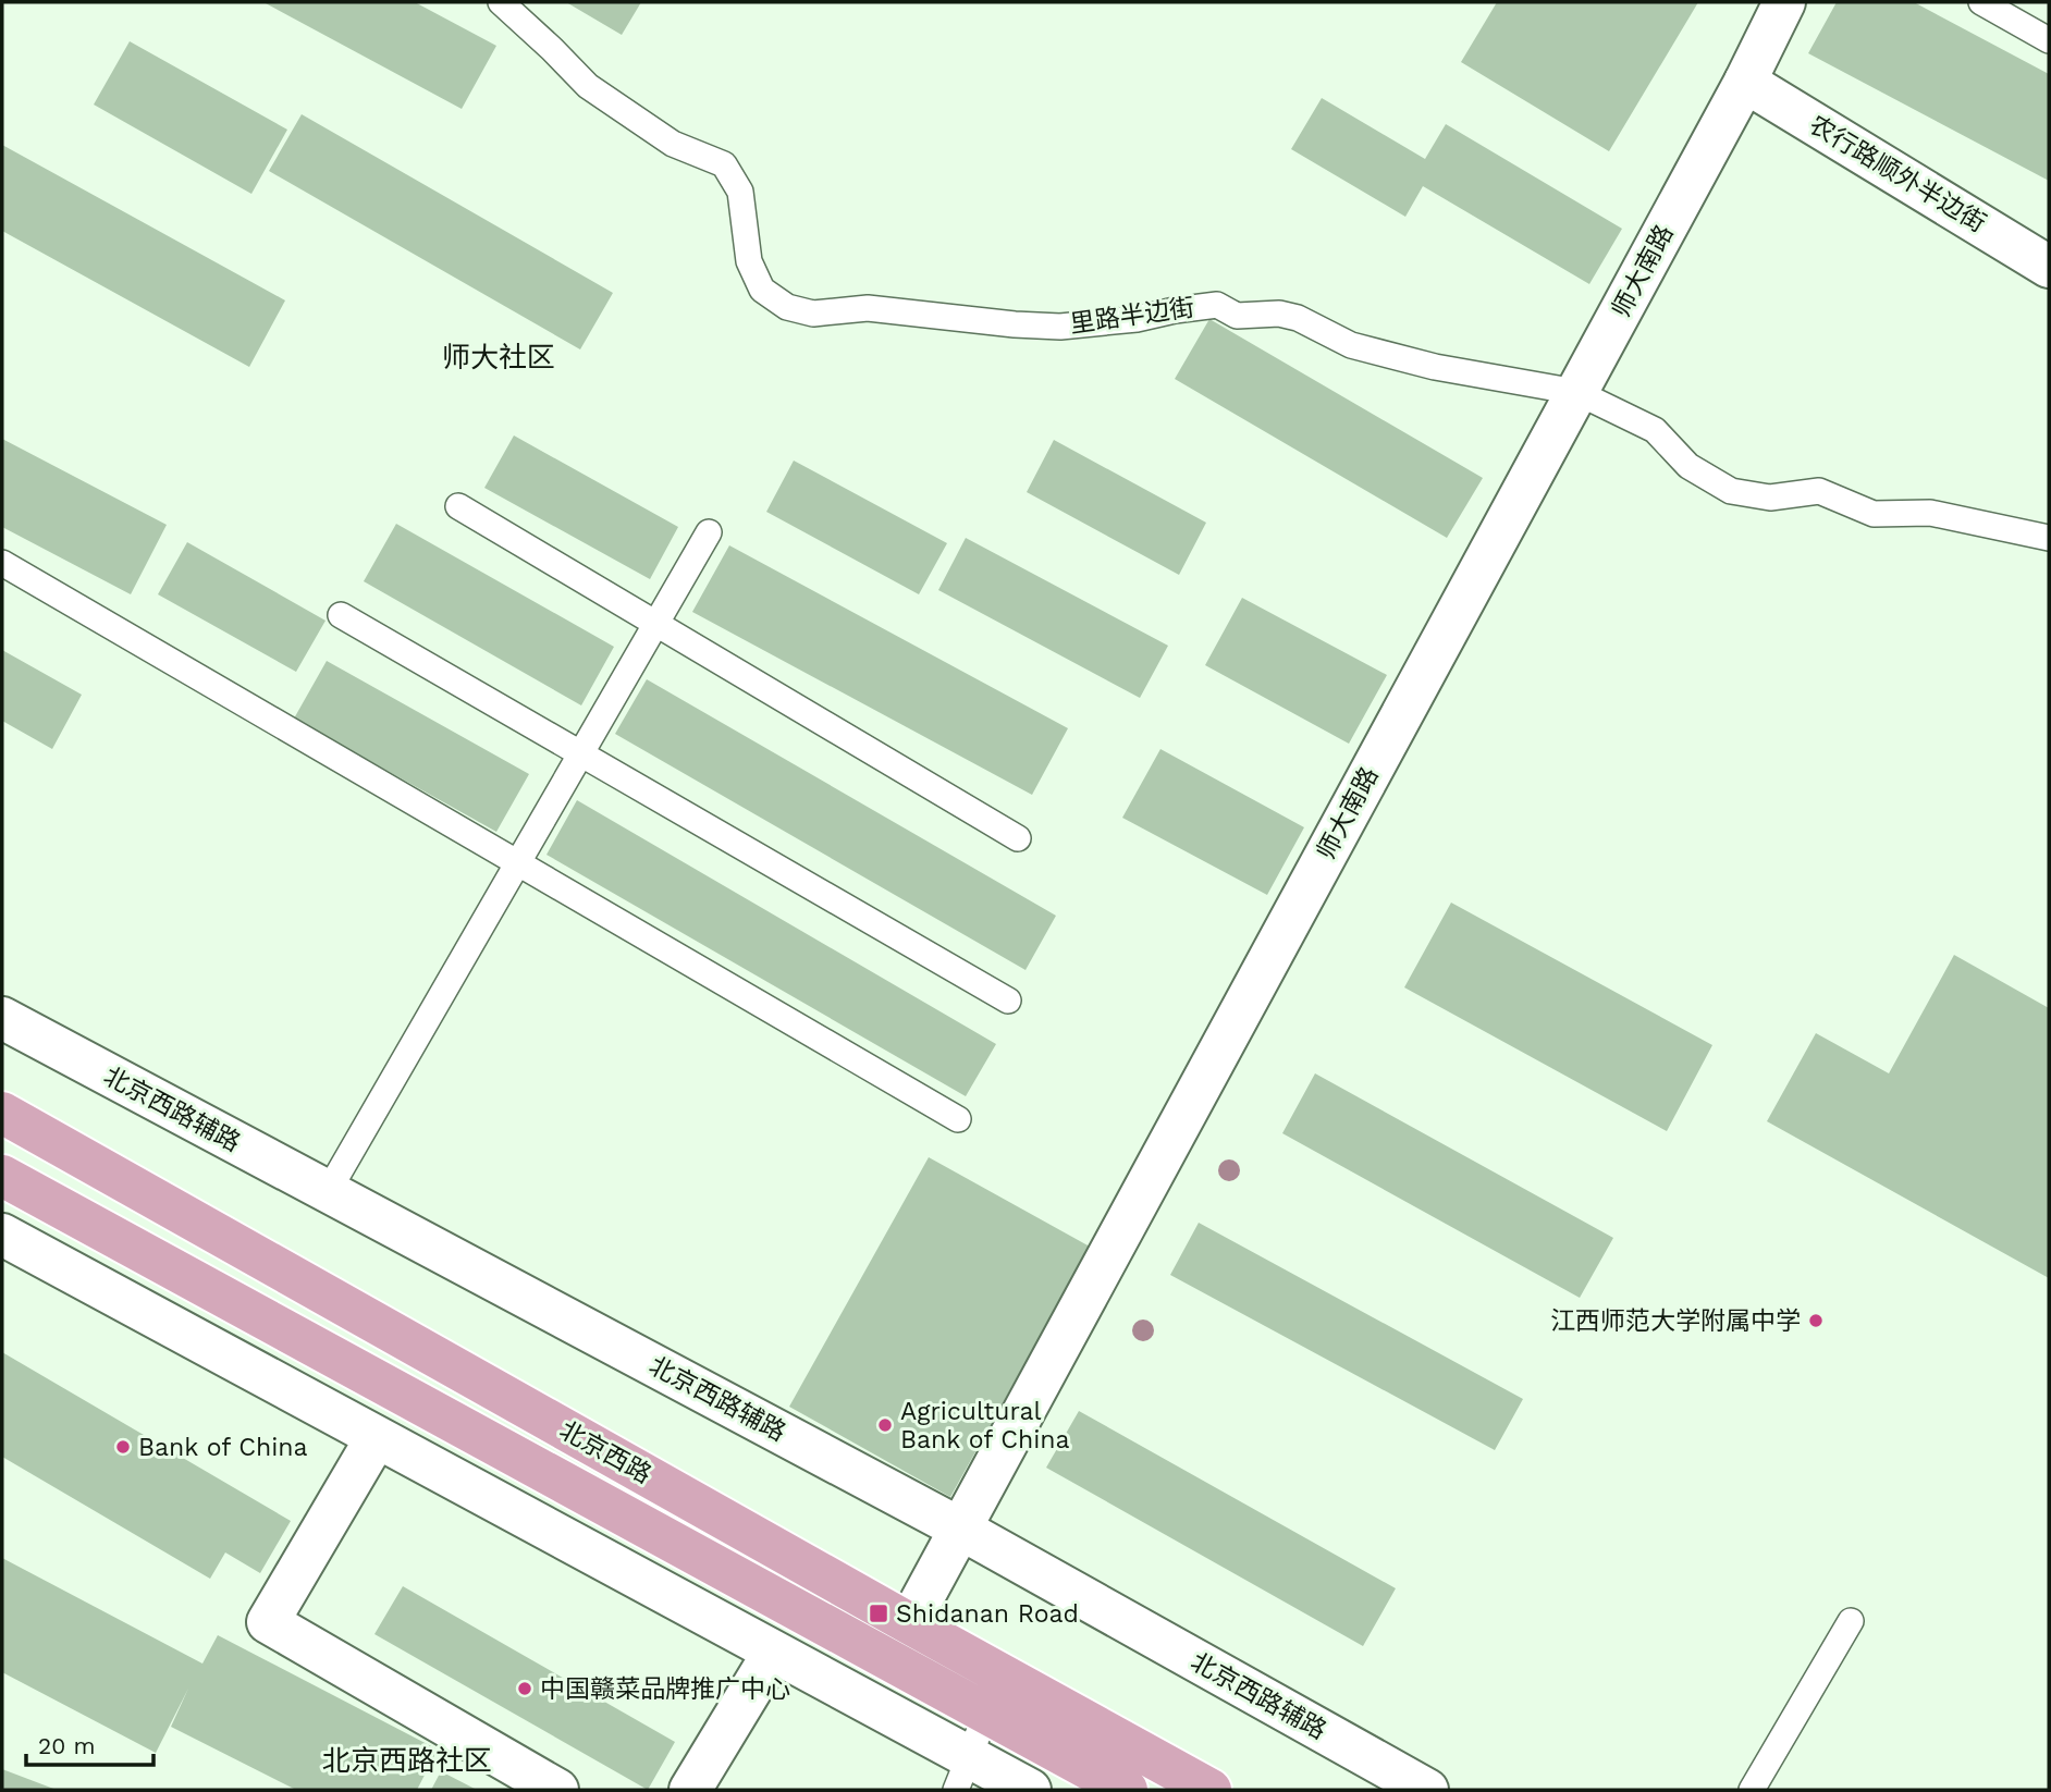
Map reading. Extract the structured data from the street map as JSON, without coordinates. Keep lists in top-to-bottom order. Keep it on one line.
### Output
{"streets":{"main road":["北京西路"],"street":["农行路顺外半边街","师大南路","北京西路辅路"],"lane":["里路半边街"]},"crossings":[["农行路顺外半边街","师大南路"],["师大南路","里路半边街"],["师大南路","北京西路辅路"],["师大南路","北京西路"]],"districts":["师大社区","北京西路社区"],"places":{"other":["江西师范大学附属中学","Agricultural Bank of China","Bank of China","中国赣菜品牌推广中心"],"transit":["Shidanan Road"]},"scale_bar":"20 m"}
